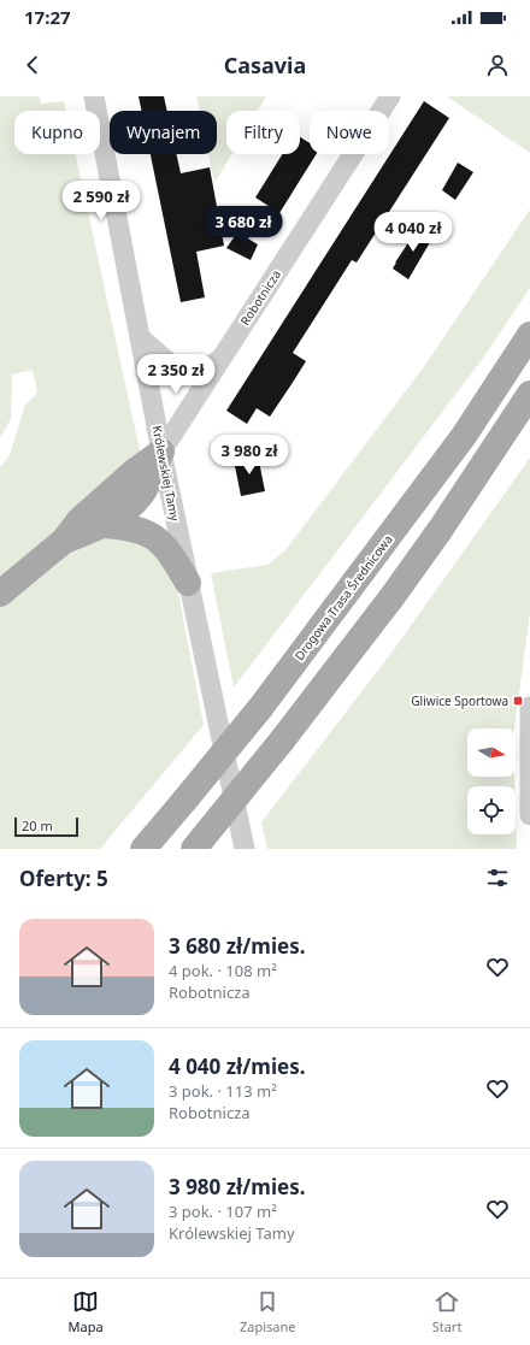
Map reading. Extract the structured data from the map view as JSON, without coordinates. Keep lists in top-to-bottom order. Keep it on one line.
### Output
{"streets":{"main road":["Drogowa Trasa Średnicowa"],"street":["Robotnicza","Królewskiej Tamy"]},"crossings":[["Robotnicza","Królewskiej Tamy"]],"places":{"transit":["Gliwice Sportowa"]},"scale_bar":"20 m","north":"right","page":{"status":"17:27","header":"Casavia","chip":["Kupno","Wynajem","Filtry","Nowe"],"price":["2 590 zł","3 680 zł","4 040 zł","2 350 zł","3 980 zł"],"scale":"20 m","heading":"Oferty: 5","list":[{"name":"3 680 zł/mies.","note":"4 pok. · 108 m² · Robotnicza"},{"name":"4 040 zł/mies.","note":"3 pok. · 113 m² · Robotnicza"},{"name":"3 980 zł/mies.","note":"3 pok. · 107 m² · Królewskiej Tamy"}],"tabs":["Mapa","Zapisane","Start"]}}
